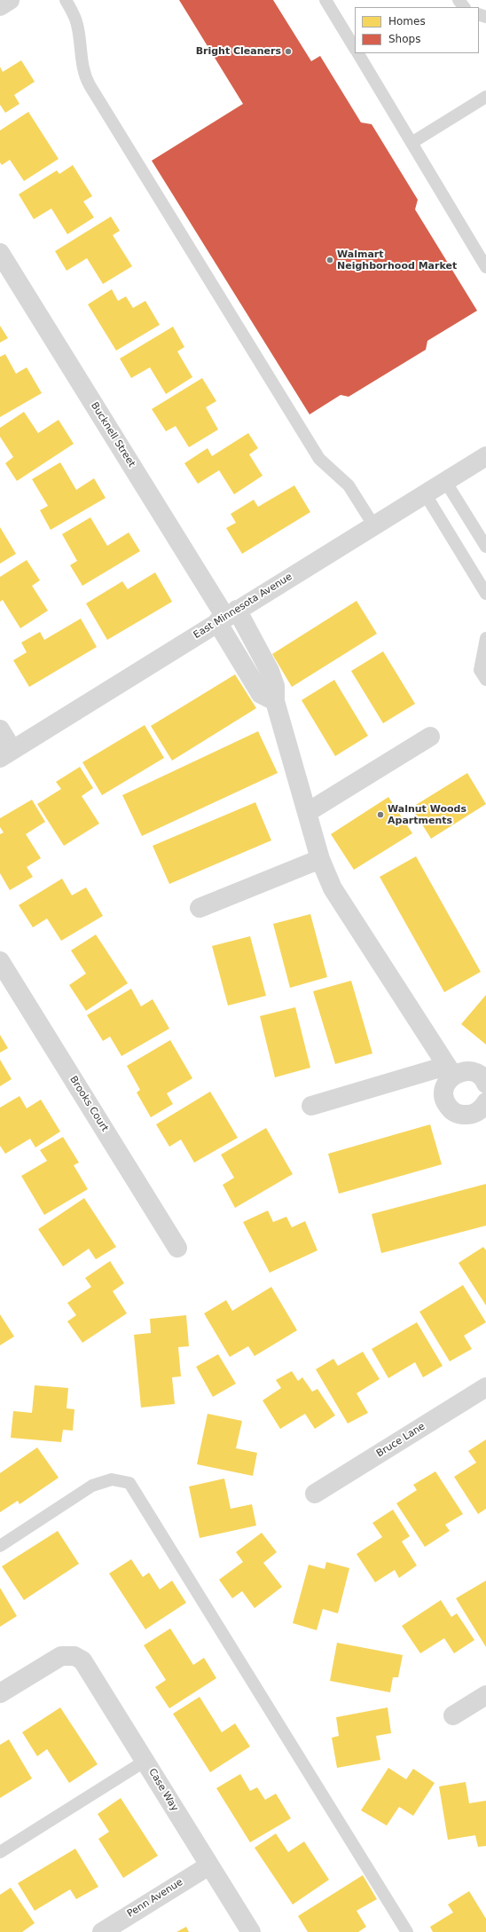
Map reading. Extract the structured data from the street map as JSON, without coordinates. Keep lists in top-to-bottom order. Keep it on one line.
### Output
{"streets":{"street":["Bucknell Street","East Minnesota Avenue","Brooks Court","Bruce Lane","Case Way","Penn Avenue"]},"crossings":[["Bucknell Street","East Minnesota Avenue"],["Case Way","Penn Avenue"]],"places":["Bright Cleaners","Walmart Neighborhood Market","Walnut Woods Apartments"],"legend":["Homes","Shops"]}
